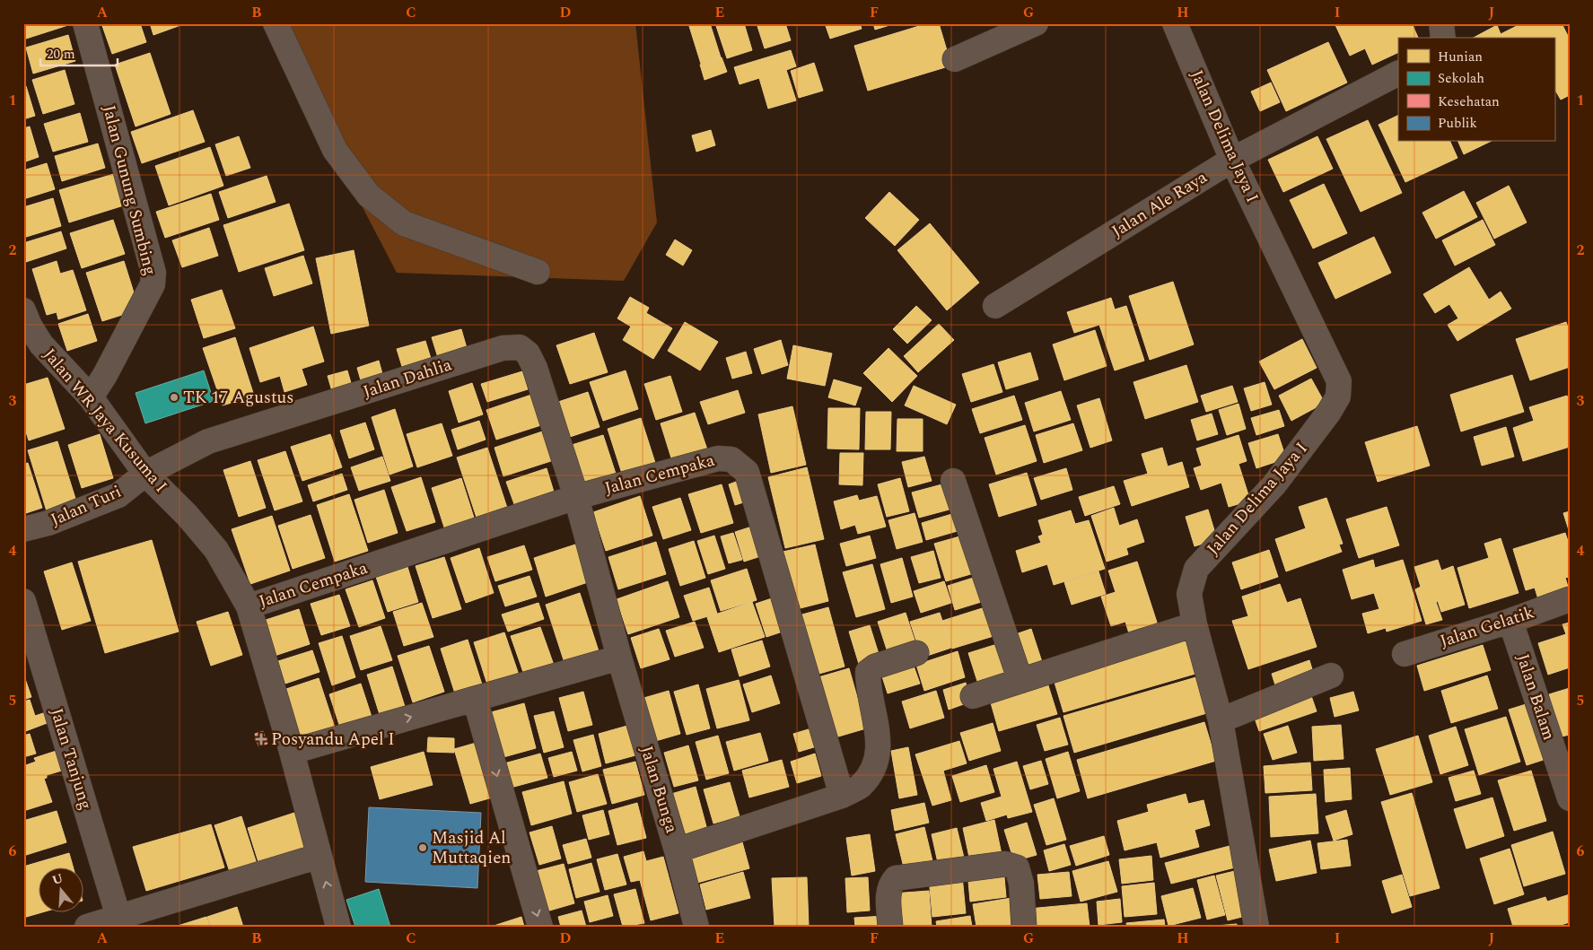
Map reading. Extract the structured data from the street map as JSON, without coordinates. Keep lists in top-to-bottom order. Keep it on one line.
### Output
{"streets":{"street":["Jalan Delima Jaya I","Jalan Gunung Sumbing","Jalan Ale Raya","Jalan Dahlia","Jalan WR Jaya Kusuma I","Jalan Cempaka","Jalan Turi","Jalan Gelatik","Jalan Balam","Jalan Tanjung","Jalan Bunga"]},"crossings":[["Jalan Delima Jaya I","Jalan Ale Raya"],["Jalan Gunung Sumbing","Jalan WR Jaya Kusuma I"],["Jalan Dahlia","Jalan WR Jaya Kusuma I"],["Jalan Dahlia","Jalan Cempaka"],["Jalan Dahlia","Jalan Turi"],["Jalan Dahlia","Jalan Bunga"],["Jalan WR Jaya Kusuma I","Jalan Cempaka"],["Jalan WR Jaya Kusuma I","Jalan Turi"],["Jalan Cempaka","Jalan Bunga"],["Jalan Gelatik","Jalan Balam"]],"places":{"other":["TK 17 Agustus","Masjid Al Muttaqien"],"health":["Posyandu Apel I"]},"legend":["Hunian","Sekolah","Kesehatan","Publik"],"scale_bar":"20 m","north":"top","grid":{"columns":["A","B","C","D","E","F","G","H","I","J"],"rows":["1","2","3","4","5","6"]}}
